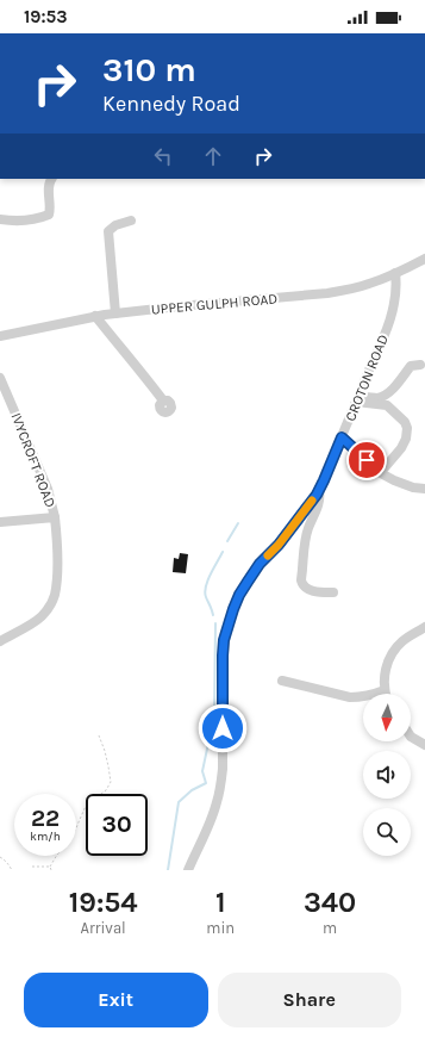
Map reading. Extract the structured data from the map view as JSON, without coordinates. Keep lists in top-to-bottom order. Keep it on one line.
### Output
{"streets":{"street":["UPPER GULPH ROAD","CROTON ROAD","IVYCROFT ROAD"]},"crossings":[["UPPER GULPH ROAD","CROTON ROAD"]],"north":"bottom","page":{"status":"19:53","turn":["310 m","Kennedy Road"],"speed":"22 km/h","limit":"30","eta":["19:54","Arrival","1","min","340","m"],"buttons":["Exit","Share"]}}
